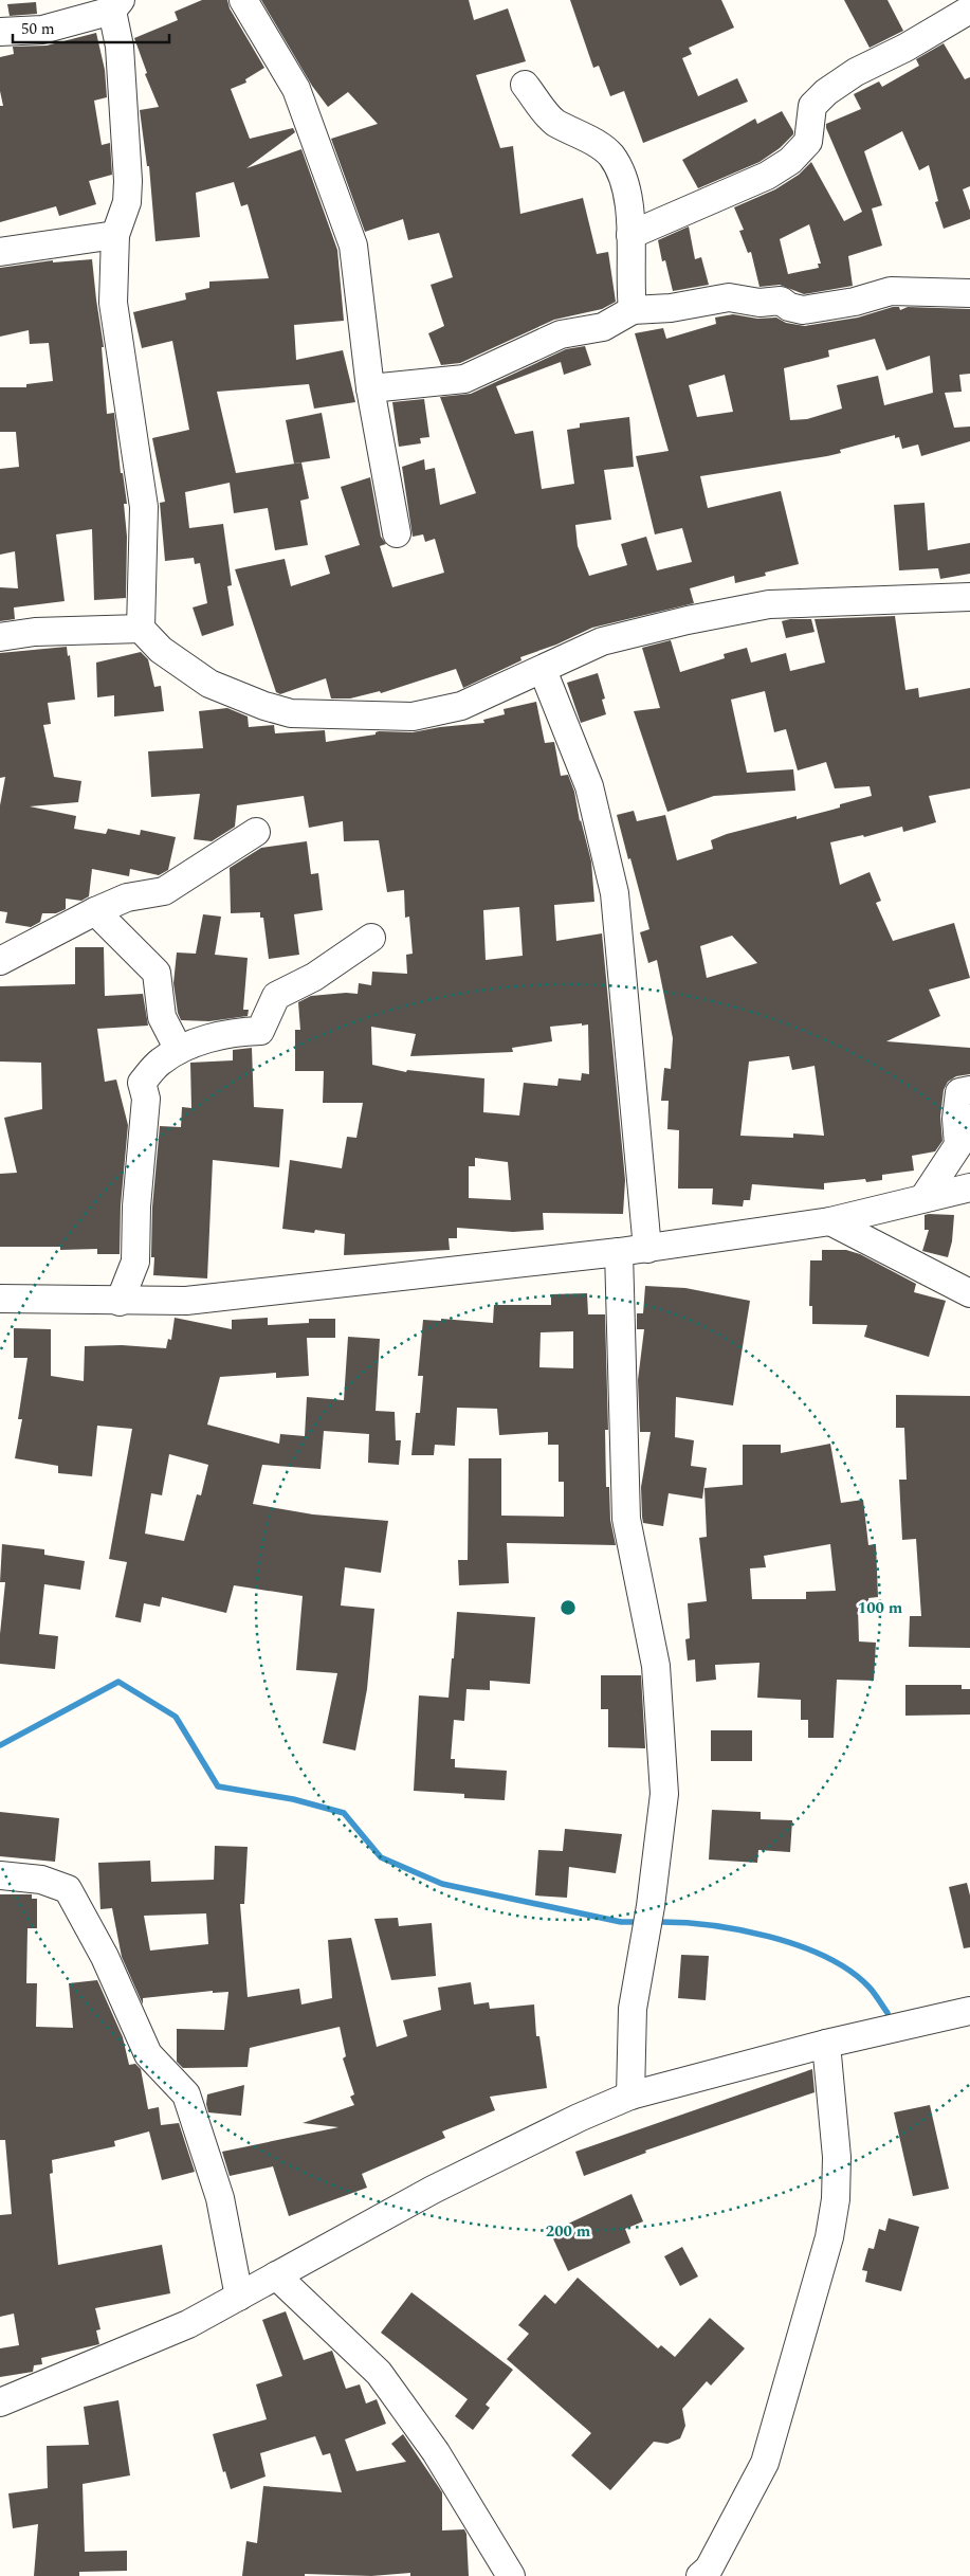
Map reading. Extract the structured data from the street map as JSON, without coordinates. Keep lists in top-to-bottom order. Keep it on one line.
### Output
{"scale_bar":"50 m","rings":["100 m","200 m"]}
